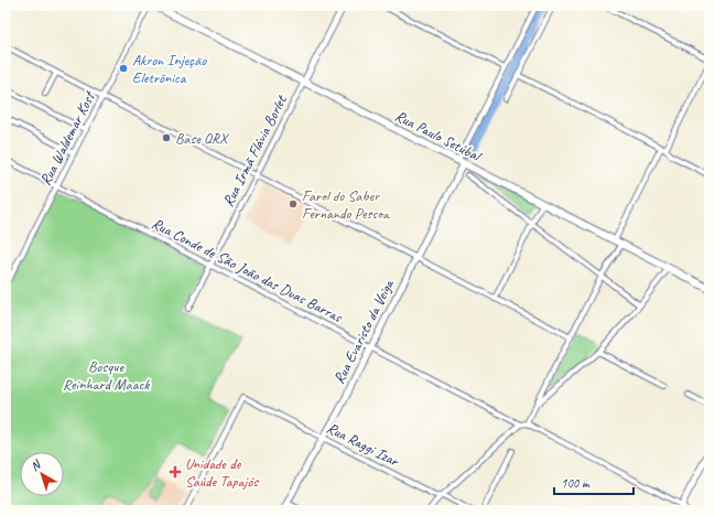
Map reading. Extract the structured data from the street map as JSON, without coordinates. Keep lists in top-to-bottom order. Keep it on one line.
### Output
{"streets":{"main road":["Rua Paulo Setúbal"],"street":["Rua Waldemar Kost","Rua Irmã Flávia Borlet","Rua Conde de São João das Duas Barras","Rua Evaristo da Veiga","Rua Raggi Izar"]},"crossings":[["Rua Paulo Setúbal","Rua Irmã Flávia Borlet"],["Rua Paulo Setúbal","Rua Evaristo da Veiga"],["Rua Waldemar Kost","Rua Conde de São João das Duas Barras"],["Rua Irmã Flávia Borlet","Rua Conde de São João das Duas Barras"],["Rua Conde de São João das Duas Barras","Rua Evaristo da Veiga"],["Rua Evaristo da Veiga","Rua Raggi Izar"]],"parks":["Bosque Reinhard Maack"],"places":{"other":["Akron Injeção Eletrônica","Base QRX","Farol do Saber Fernando Pessoa"],"health":["Unidade de Saúde Tapajós"]},"scale_bar":"100 m","north":"top left"}
